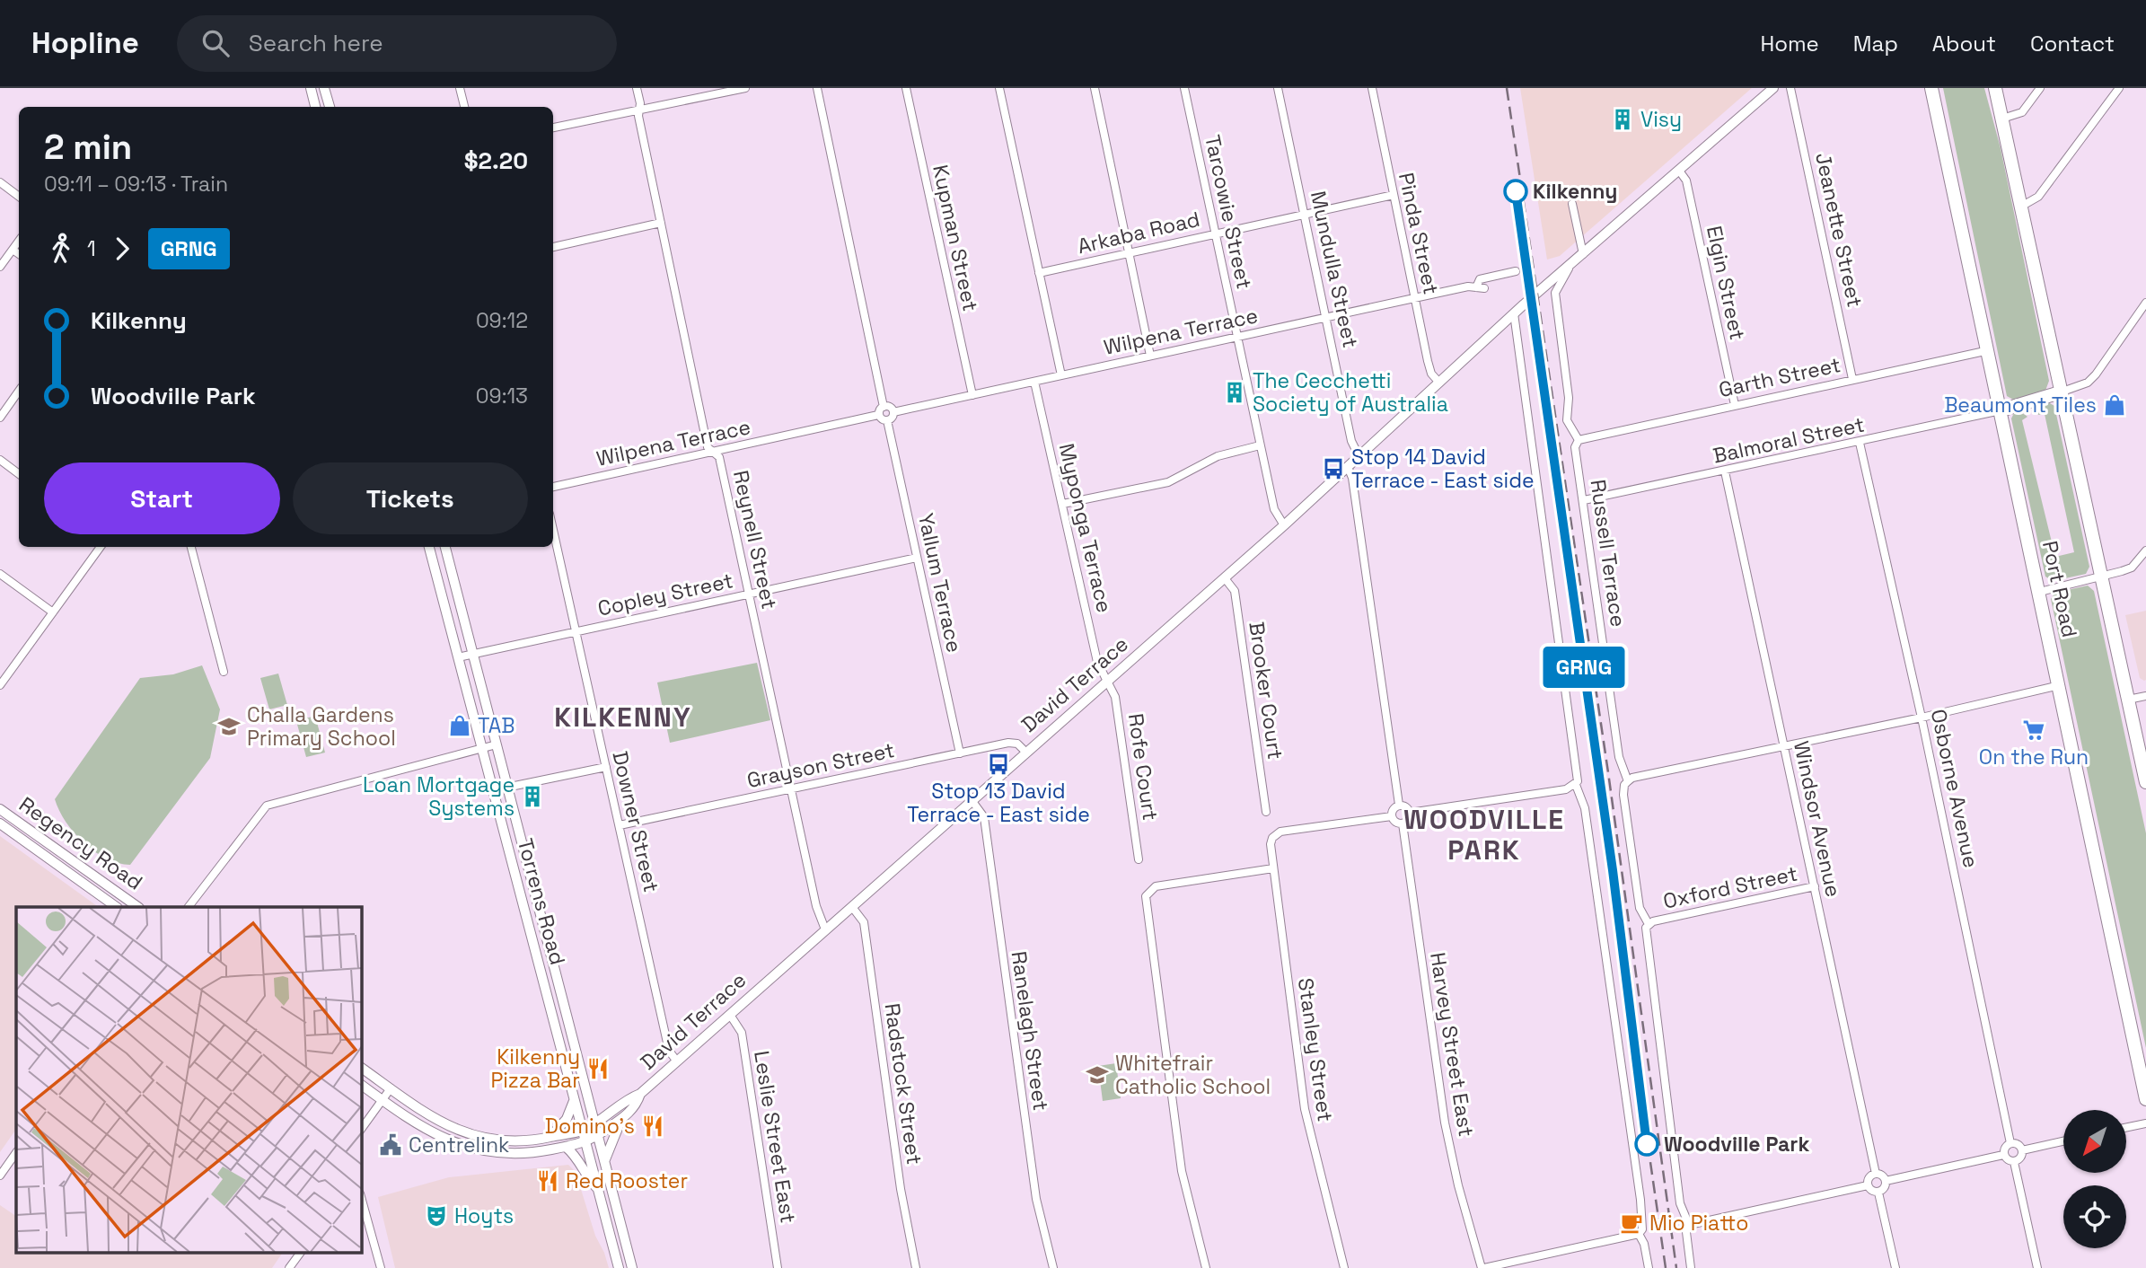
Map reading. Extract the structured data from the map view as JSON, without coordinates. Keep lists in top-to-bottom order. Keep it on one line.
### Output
{"streets":{"highway":["Port Road"],"main road":["David Terrace","Regency Road","Torrens Road"],"street":["Tarcowie Street","Jeanette Street","Arkaba Road","Pinda Street","Kupman Street","Mundulla Street","Elgin Street","Wilpena Terrace","Garth Street","Balmoral Street","Myponga Terrace","Reynell Street","Russell Terrace","Yallum Terrace","Copley Street","Brooker Court","Grayson Street","Rofe Court","Osborne Avenue","Windsor Avenue","Downer Street","Oxford Street","Ranelagh Street","Harvey Street East","Stanley Street","Radstock Street","Leslie Street East"]},"crossings":[["Tarcowie Street","Arkaba Road"],["Tarcowie Street","Wilpena Terrace"],["Tarcowie Street","David Terrace"],["Jeanette Street","Garth Street"],["Arkaba Road","Pinda Street"],["Arkaba Road","Mundulla Street"],["Pinda Street","Wilpena Terrace"],["Pinda Street","David Terrace"],["Kupman Street","Wilpena Terrace"],["Mundulla Street","Wilpena Terrace"],["Mundulla Street","David Terrace"],["Elgin Street","Garth Street"],["Elgin Street","David Terrace"],["Wilpena Terrace","Myponga Terrace"],["Wilpena Terrace","Reynell Street"],["Wilpena Terrace","Yallum Terrace"],["Garth Street","Russell Terrace"],["Garth Street","Port Road"],["Balmoral Street","Russell Terrace"],["Balmoral Street","Port Road"],["Balmoral Street","Osborne Avenue"],["Balmoral Street","Windsor Avenue"],["Myponga Terrace","David Terrace"],["Myponga Terrace","Rofe Court"],["Reynell Street","Copley Street"],["Reynell Street","David Terrace"],["Reynell Street","Grayson Street"],["Russell Terrace","David Terrace"],["Russell Terrace","Oxford Street"],["Yallum Terrace","Copley Street"],["Yallum Terrace","Grayson Street"],["Copley Street","Downer Street"],["Copley Street","Torrens Road"],["David Terrace","Brooker Court"],["David Terrace","Grayson Street"],["David Terrace","Rofe Court"],["David Terrace","Downer Street"],["David Terrace","Torrens Road"],["David Terrace","Ranelagh Street"],["David Terrace","Radstock Street"],["David Terrace","Leslie Street East"],["Grayson Street","Downer Street"],["Windsor Avenue","Oxford Street"],["Harvey Street East","Stanley Street"]],"districts":["KILKENNY","WOODVILLE PARK"],"places":{"building":["Visy","The Cecchetti Society of Australia","Loan Mortgage Systems"],"other":["Kilkenny","Woodville Park"],"shop":["Beaumont Tiles","TAB"],"bus stop":["Stop 14 David Terrace - East side","Stop 13 David Terrace - East side"],"school or university":["Challa Gardens Primary School","Whitefrair Catholic School"],"supermarket":["On the Run"],"restaurant":["Kilkenny Pizza Bar","Domino's","Red Rooster"],"public building":["Centrelink"],"theatre":["Hoyts"],"cafe":["Mio Piatto"]},"north":"bottom left","page":{"header":"Hopline","search":"Search here","nav":["Home","Map","About","Contact"],"on_map":"GRNG","heading":["2 min","09:11 – 09:13 · Train","$2.20"],"legs":["1","GRNG"],"list":[{"name":"Kilkenny","value":"09:12"},{"name":"Woodville Park","value":"09:13"}],"buttons":["Start","Tickets"]}}
